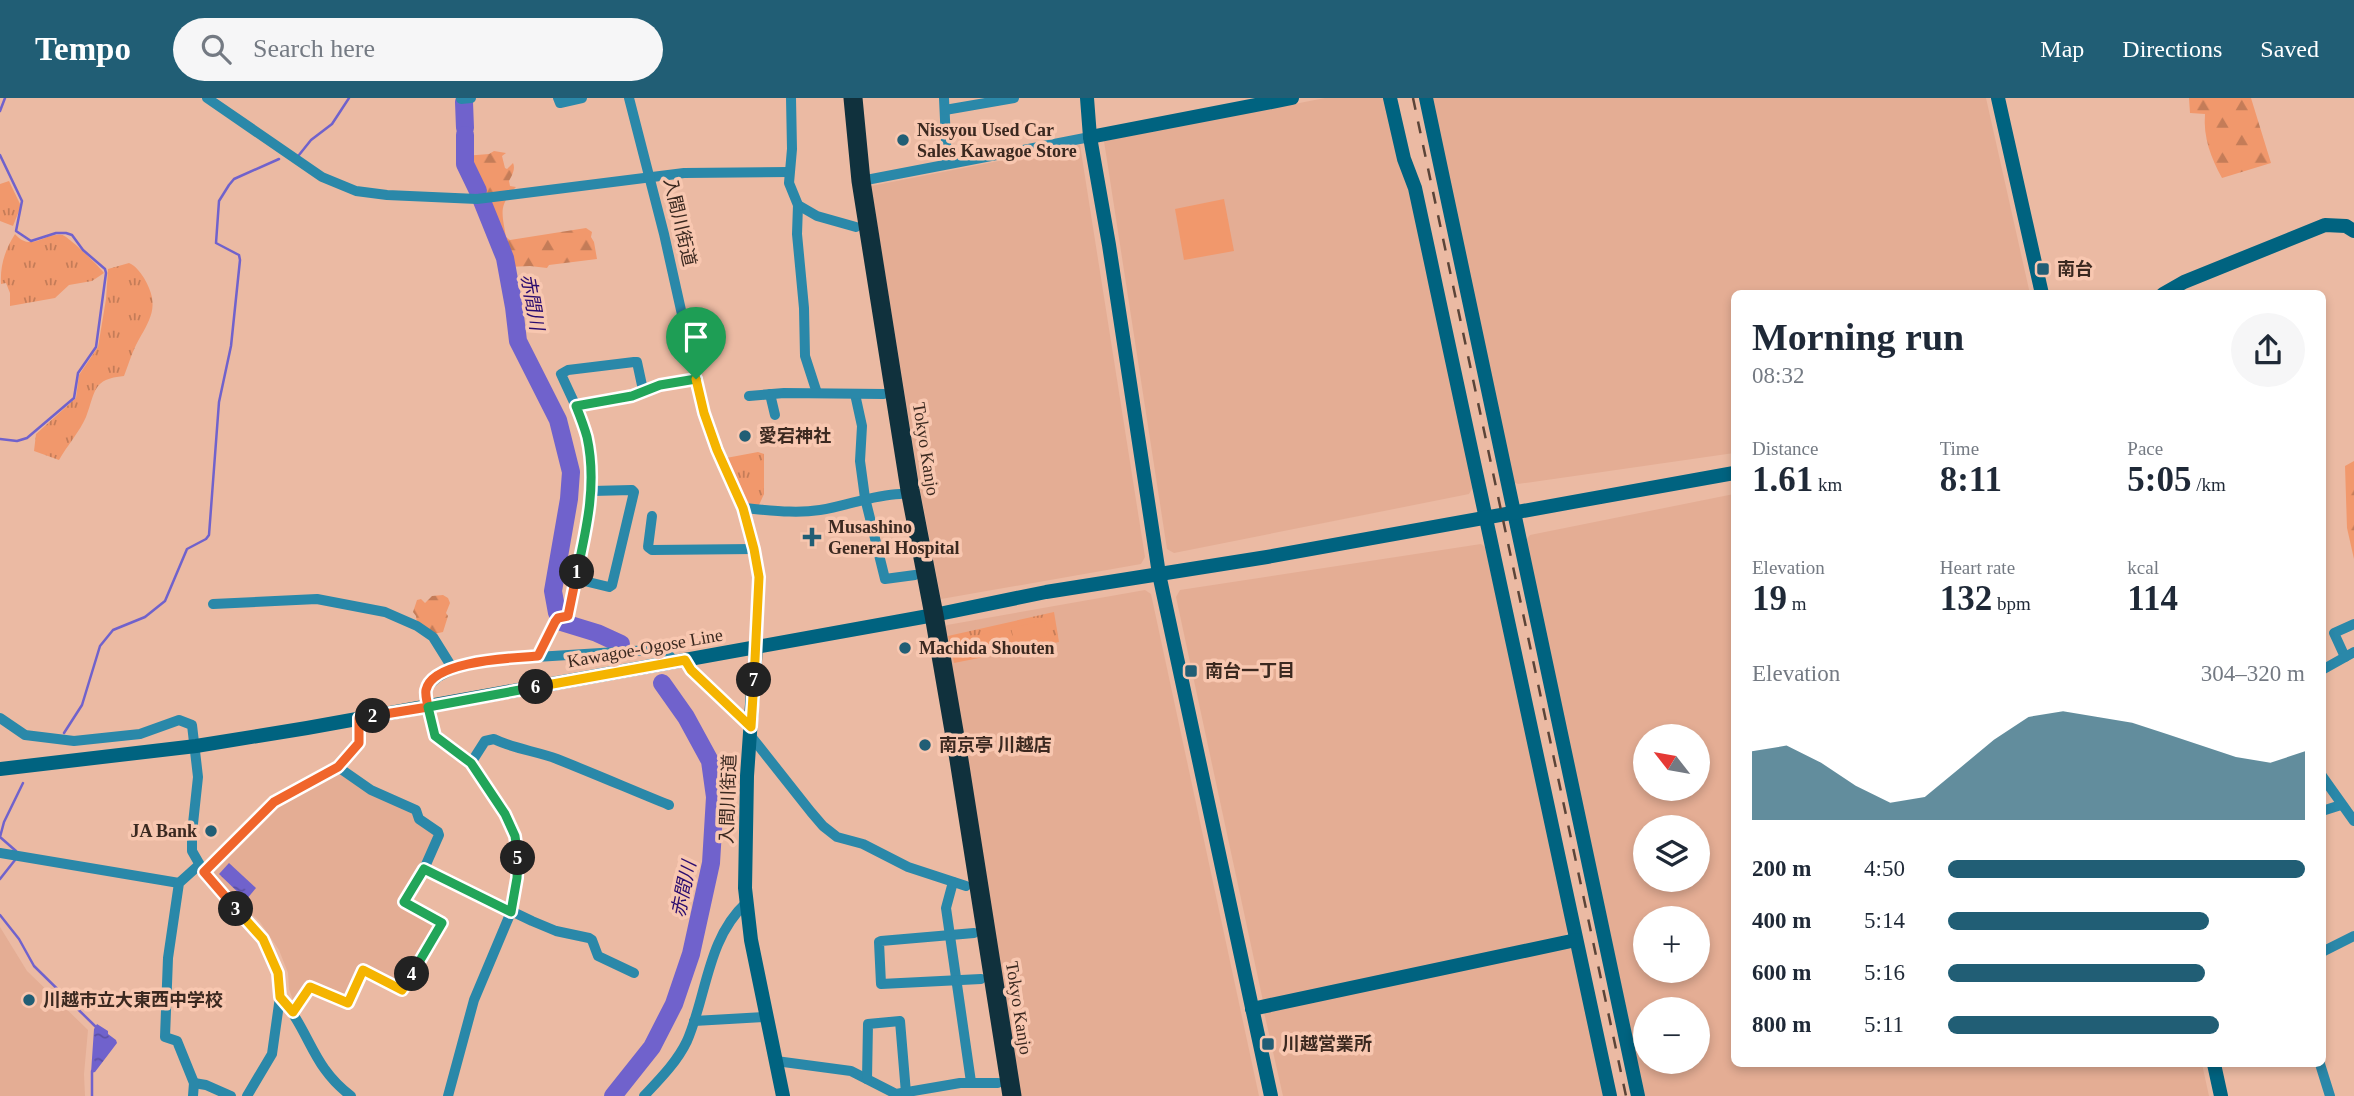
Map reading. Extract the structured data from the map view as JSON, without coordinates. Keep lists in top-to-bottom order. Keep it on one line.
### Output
{"streets":{"highway":["Tokyo Kanjo"],"street":["入間川街道","Kawagoe-Ogose Line"]},"crossings":[["入間川街道","Kawagoe-Ogose Line"],["Tokyo Kanjo","Kawagoe-Ogose Line"]],"water":["赤間川"],"places":{"other":["Nissyou Used Car Sales Kawagoe Store","愛宕神社","Machida Shouten","南京亭 川越店","JA Bank","川越市立大東西中学校"],"transit":["南台","南台一丁目","川越営業所"],"health":["Musashino General Hospital"]},"north":"top left","page":{"header":"Tempo","search":"Search here","nav":["Map","Directions","Saved"],"heading":["Morning run","08:32"],"stats":[["Distance","1.61 km"],["Time","8:11"],["Pace","5:05 /km"],["Elevation","19 m"],["Heart rate","132 bpm"],["kcal","114"]],"pins":["1","7","6","2","5","3","4"],"chart":["Elevation","304–320 m"],"map_buttons":["+","−"],"list":[{"name":"200 m","note":"4:50"},{"name":"400 m","note":"5:14"},{"name":"600 m","note":"5:16"},{"name":"800 m","note":"5:11"}]}}
